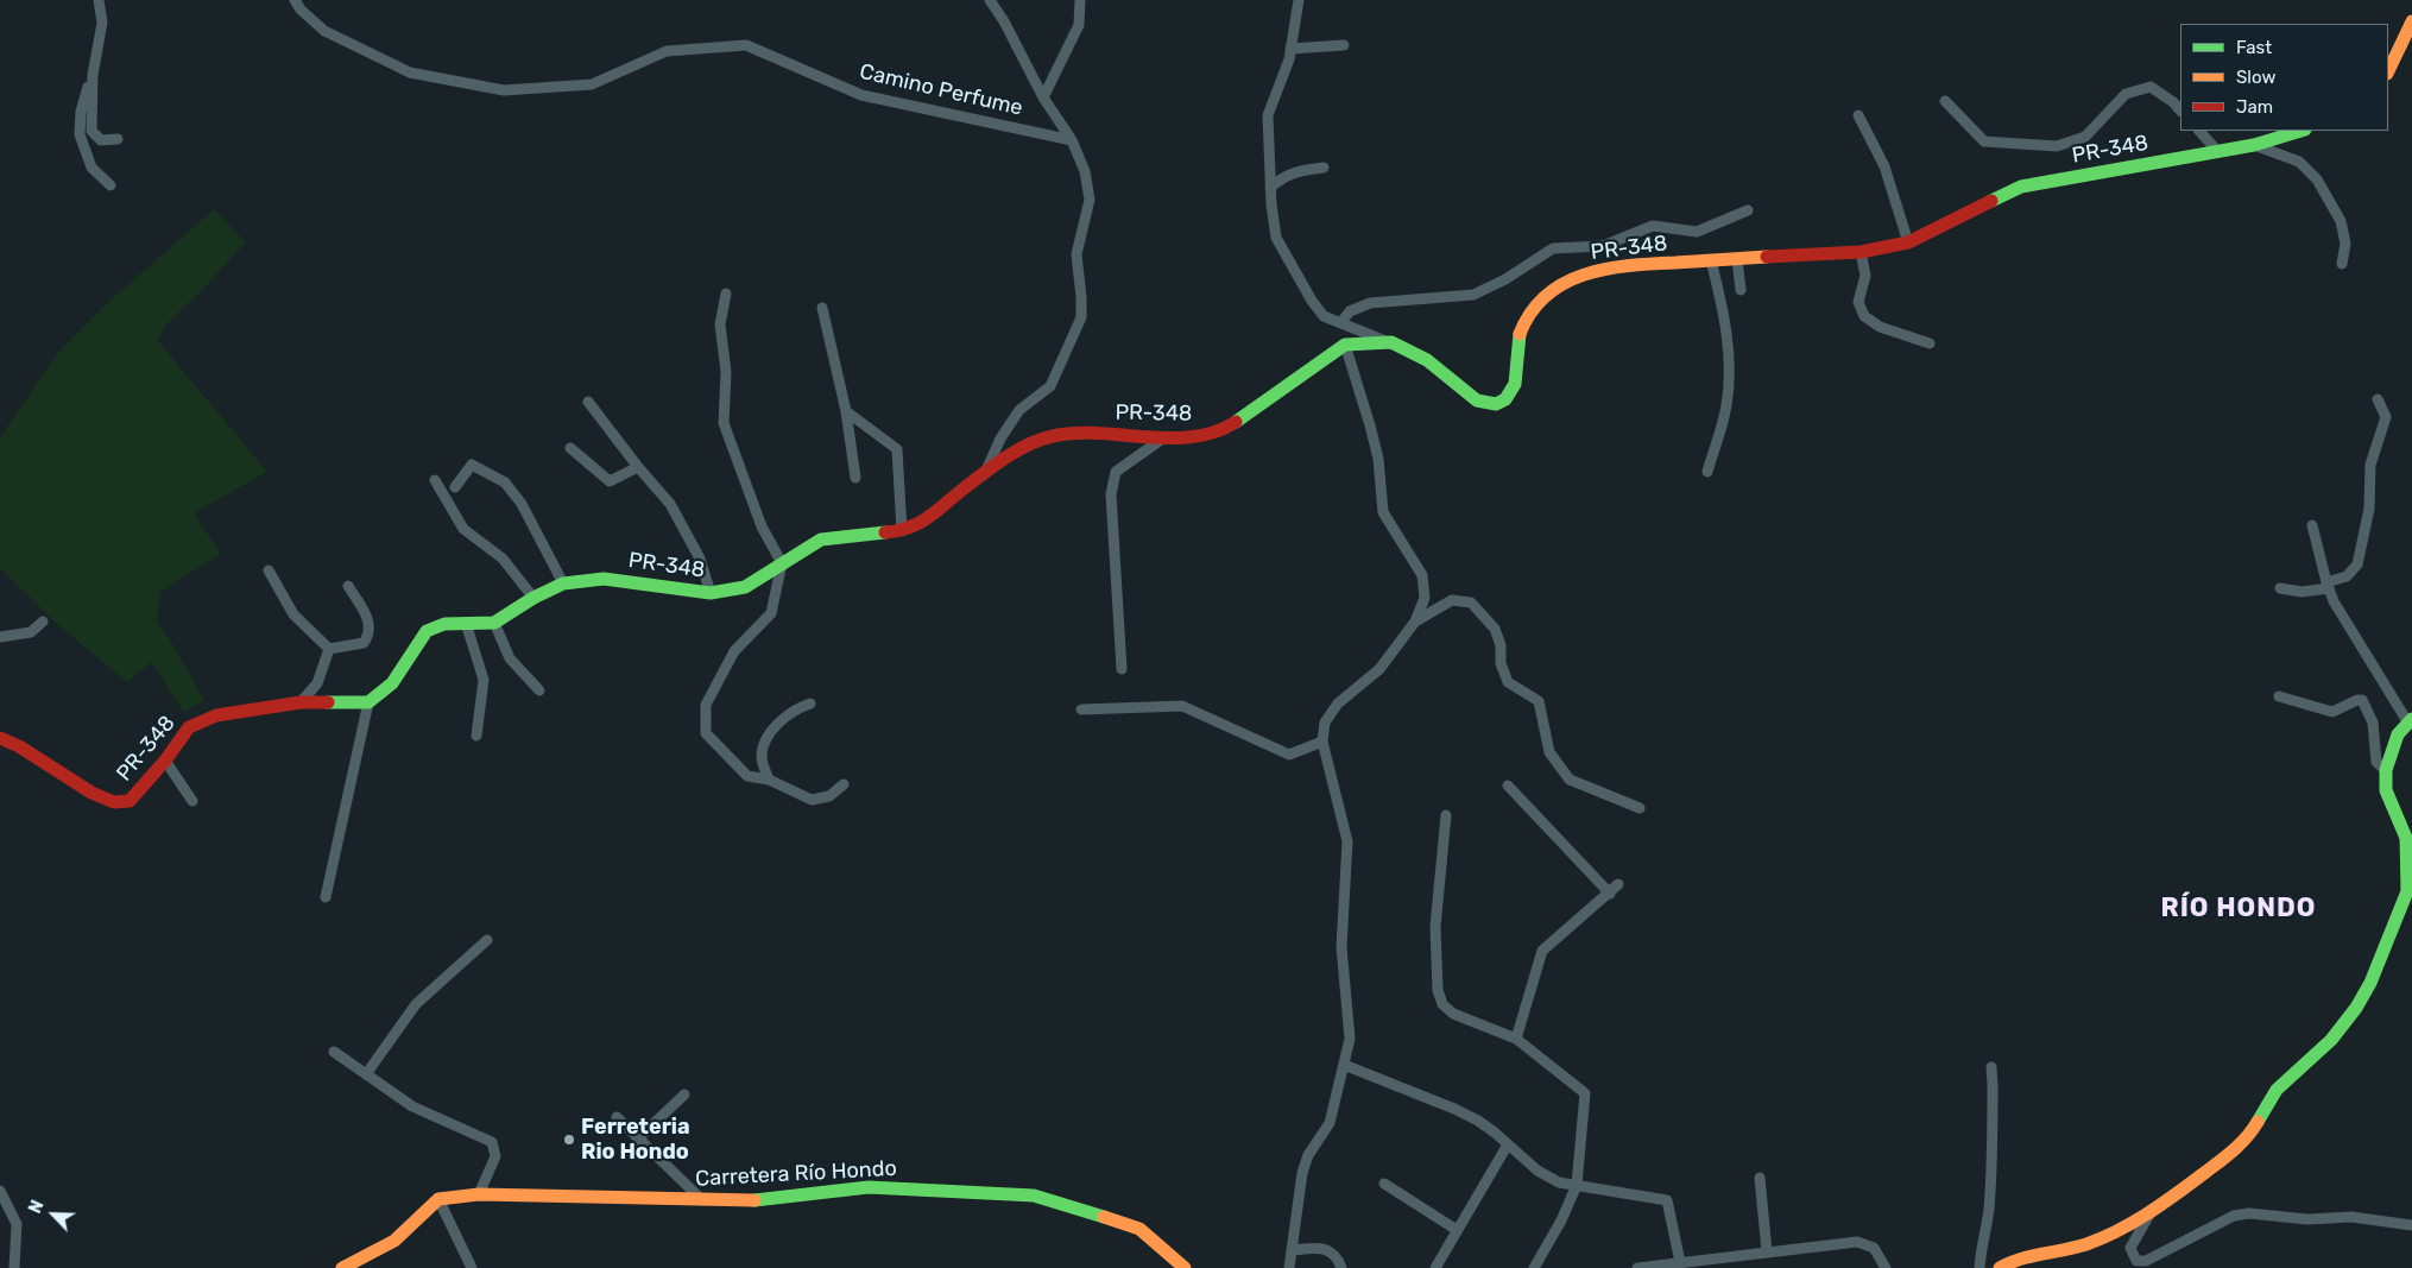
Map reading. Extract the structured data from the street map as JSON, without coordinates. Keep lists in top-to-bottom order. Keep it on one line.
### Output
{"streets":{"street":["Camino Perfume","PR-348","Carretera Río Hondo"]},"districts":["RÍO HONDO"],"places":["Ferreteria Rio Hondo"],"legend":["Fast","Slow","Jam"],"north":"top left"}
